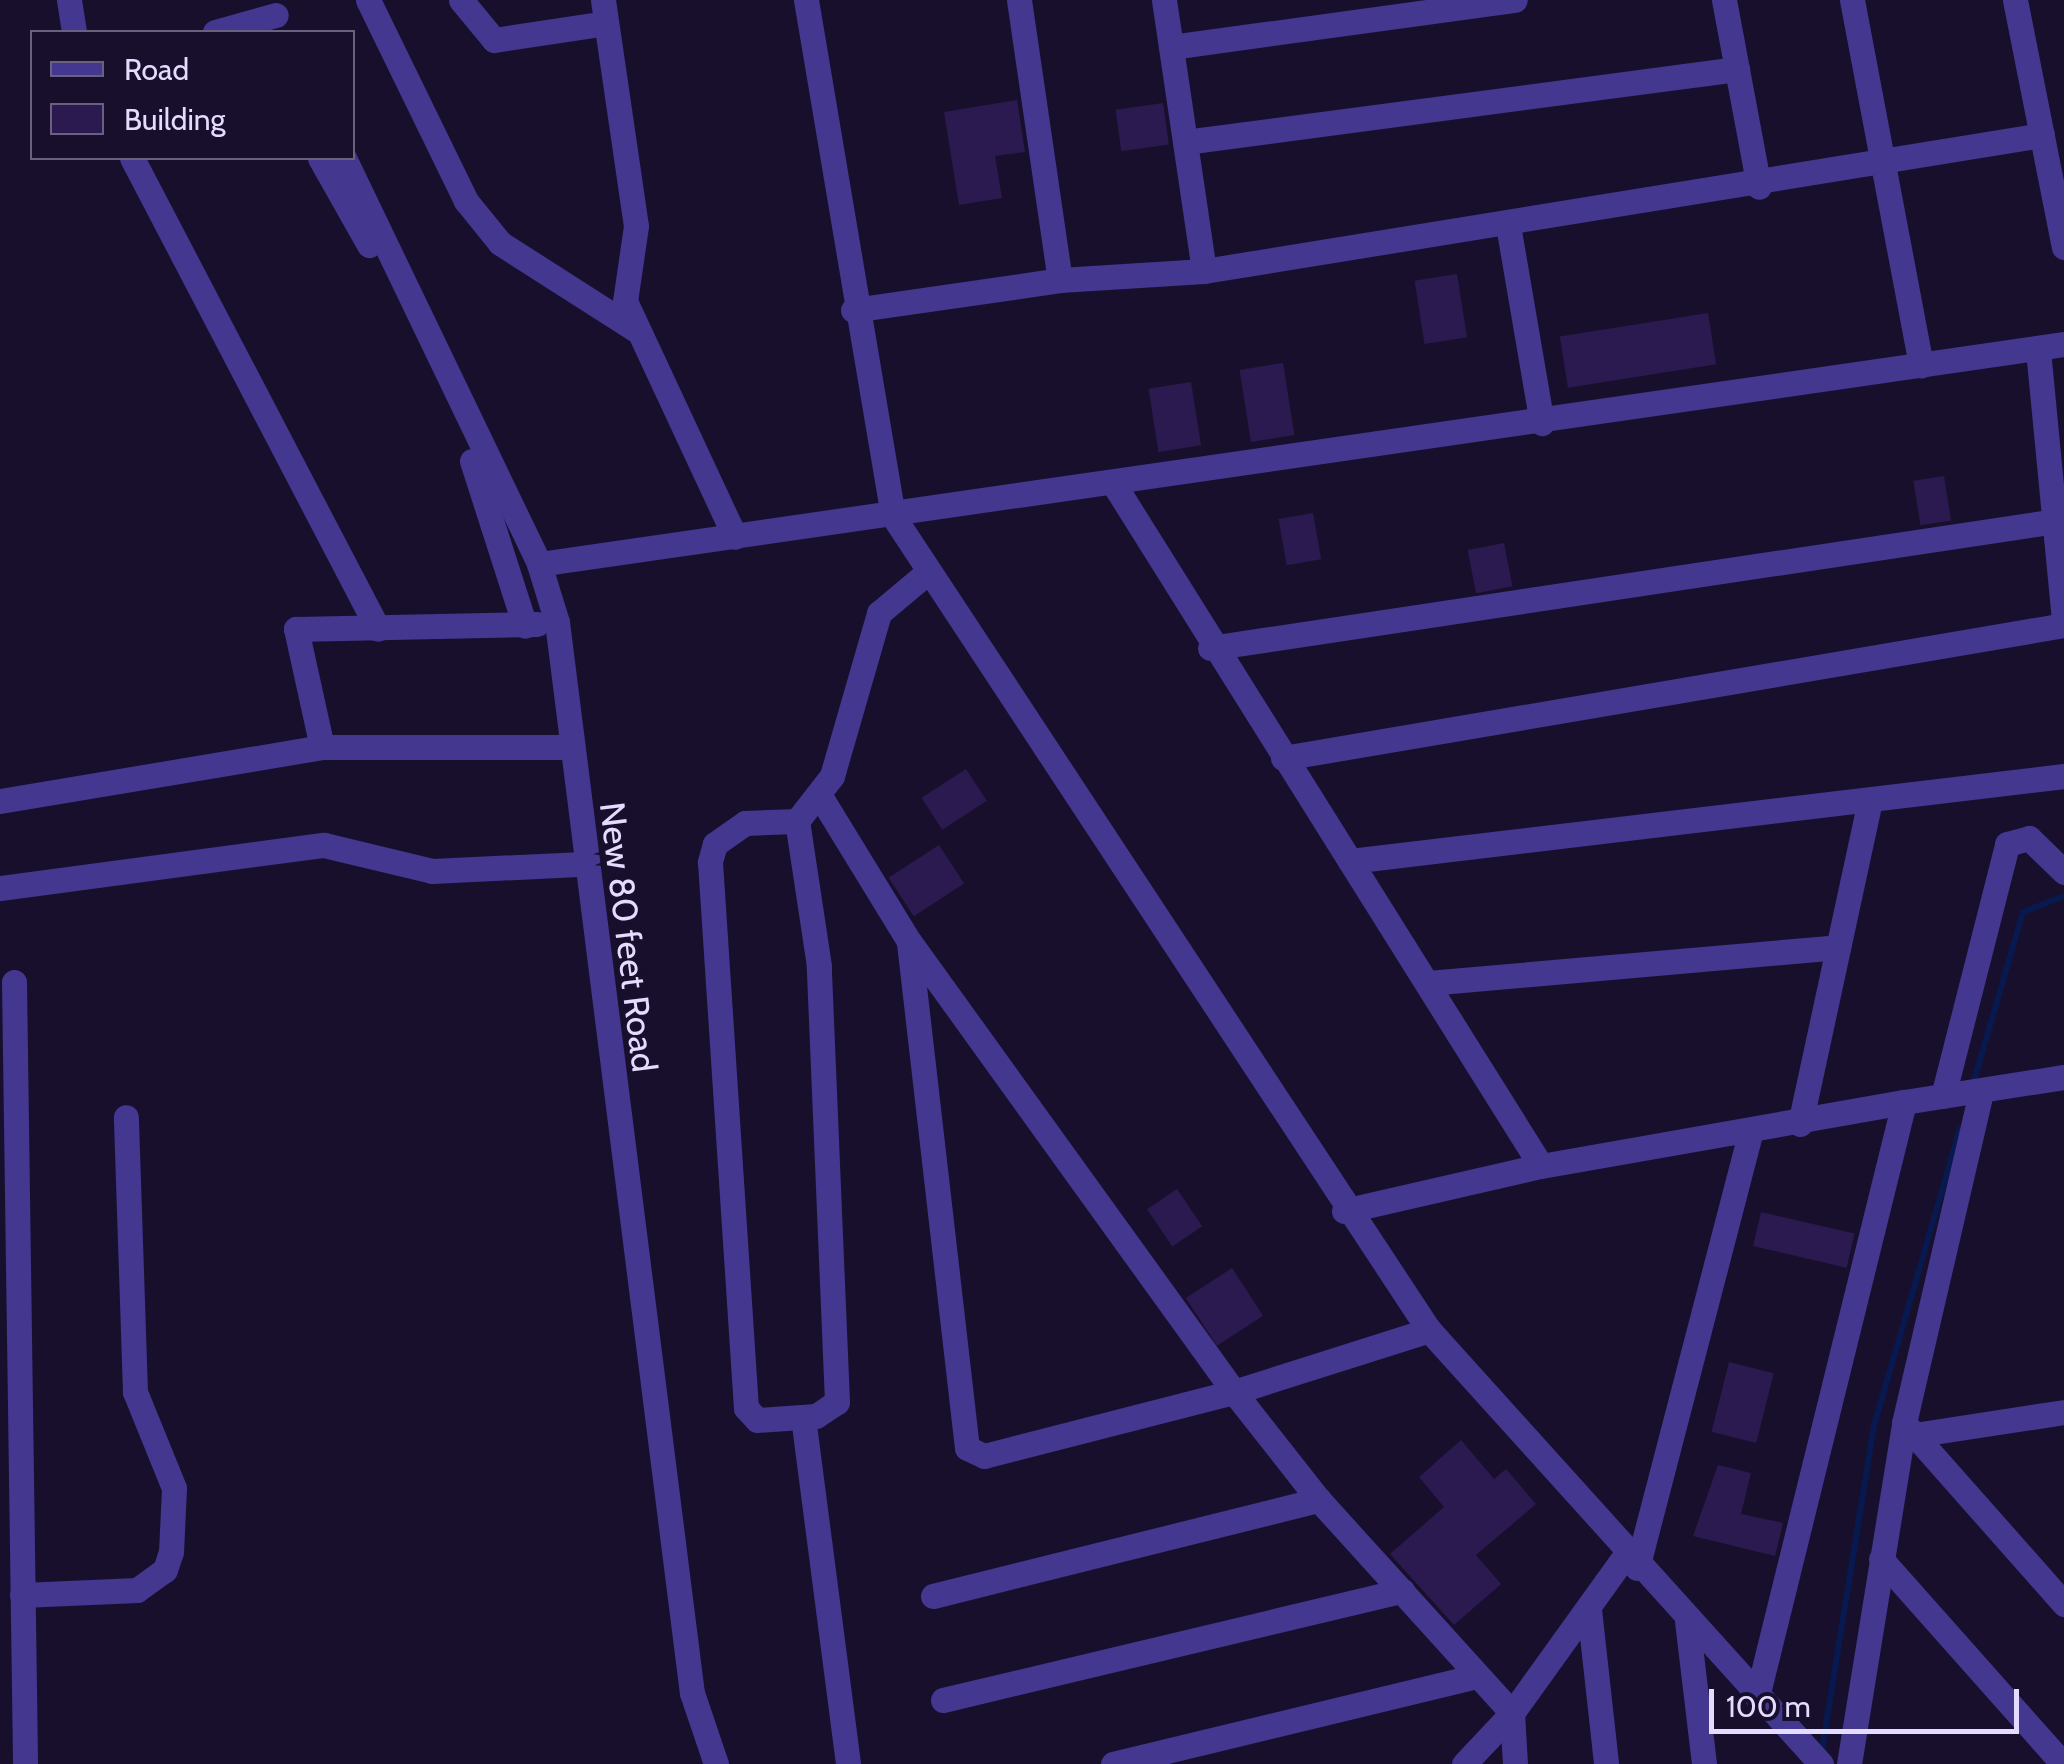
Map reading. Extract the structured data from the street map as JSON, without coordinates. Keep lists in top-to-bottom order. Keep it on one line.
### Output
{"streets":{"street":["New 80 feet Road"]},"legend":["Road","Building"],"scale_bar":"100 m"}
